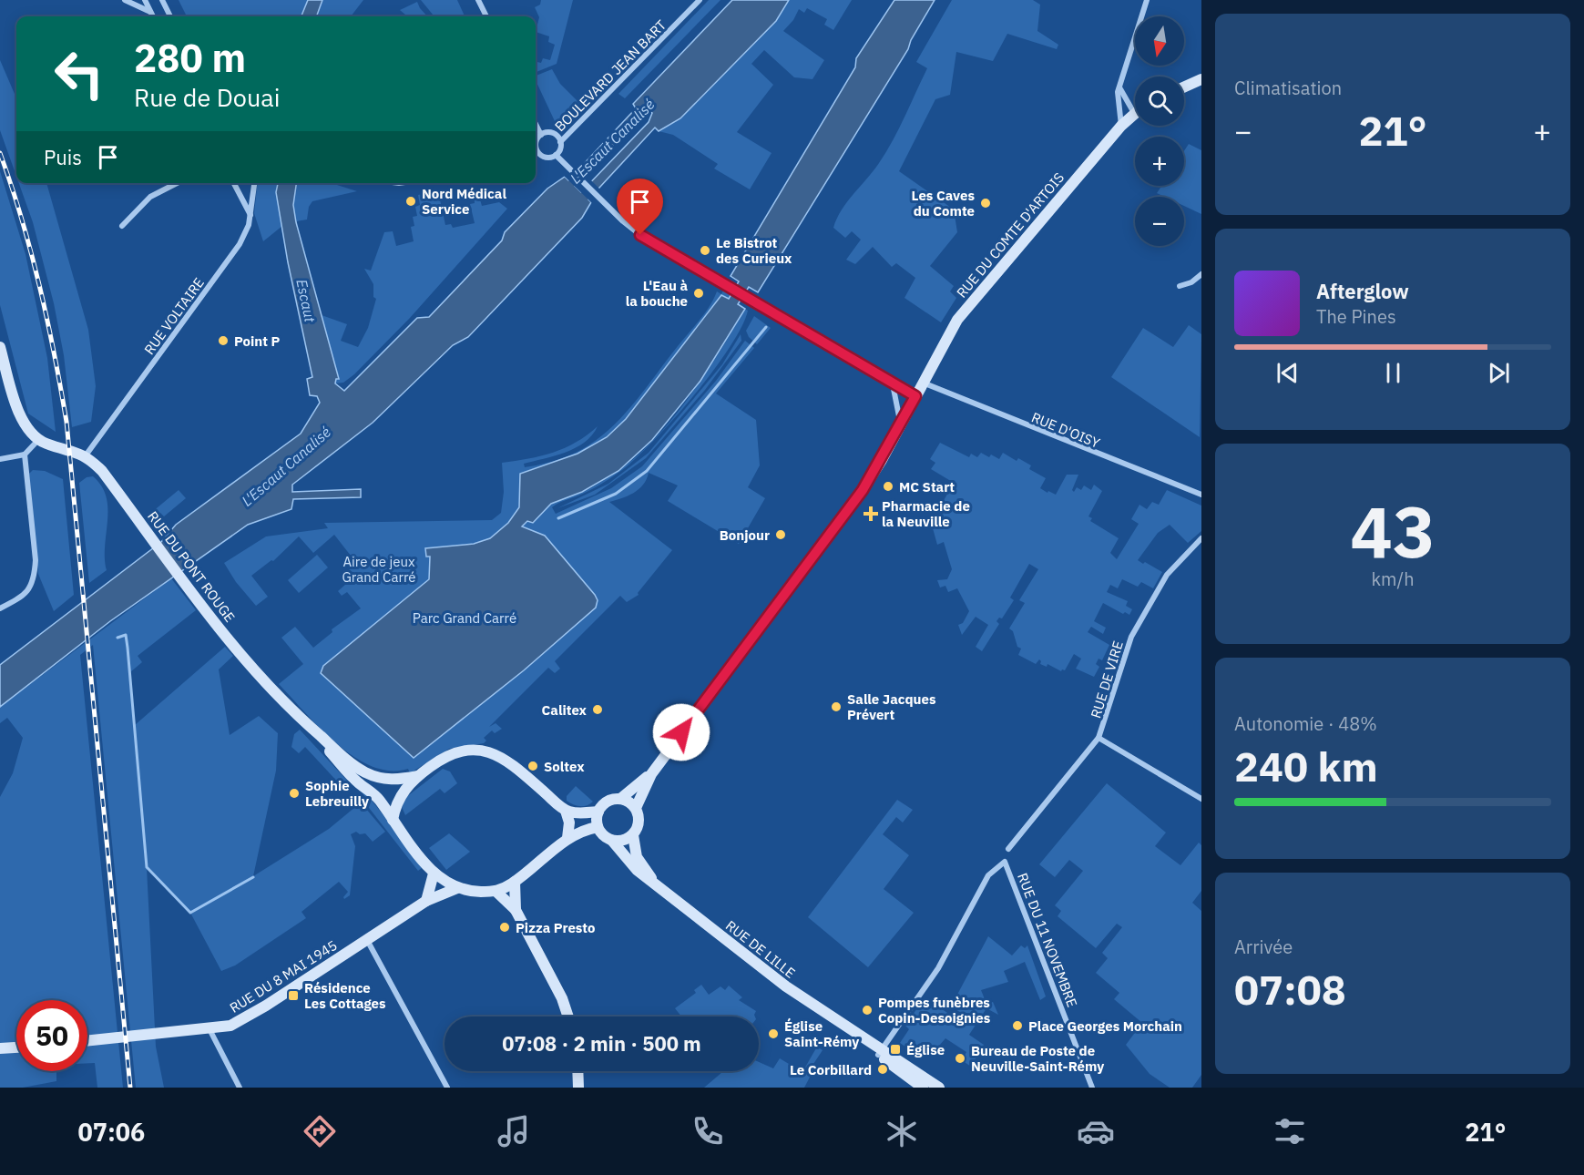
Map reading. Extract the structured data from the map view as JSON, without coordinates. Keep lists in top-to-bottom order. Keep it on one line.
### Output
{"streets":{"main road":["RUE DU COMTE D'ARTOIS","RUE DU PONT ROUGE","RUE DE LILLE","RUE DU 8 MAI 1945"],"street":["BOULEVARD JEAN BART","RUE VOLTAIRE","RUE D'OISY","RUE DE VIRE","RUE DU 11 NOVEMBRE"]},"crossings":[["RUE DU COMTE D'ARTOIS","RUE D'OISY"],["RUE VOLTAIRE","RUE DU PONT ROUGE"],["RUE DU PONT ROUGE","RUE DU 8 MAI 1945"],["RUE DU 11 NOVEMBRE","RUE DE LILLE"]],"water":["L'Escaut Canalisé","Escaut"],"parks":["Aire de jeux Grand Carré","Parc Grand Carré"],"places":{"other":["Nord Médical Service","Les Caves du Comte","Le Bistrot des Curieux","L'Eau à la bouche","Point P","MC Start","Bonjour","Salle Jacques Prévert","Calitex","Soltex","Sophie Lebreuilly","Pizza Presto","Pompes funèbres Copin-Desoignies","Place Georges Morchain","Église Saint-Rémy","Bureau de Poste de Neuville-Saint-Rémy","Le Corbillard"],"health":["Pharmacie de la Neuville"],"transit":["Résidence Les Cottages","Église"]},"north":"bottom","page":{"tile":["Climatisation",["43","km/h"],["Autonomie · 48%","240 km"],["Arrivée","07:08"]],"map_buttons":["+","−"],"turn":["280 m","Rue de Douai"],"heat":["−","21°","+"],"then":"Puis","song":["Afterglow","The Pines"],"limit":"50","trip":"07:08 · 2 min · 500 m","tabs":["07:06","21°"]}}
